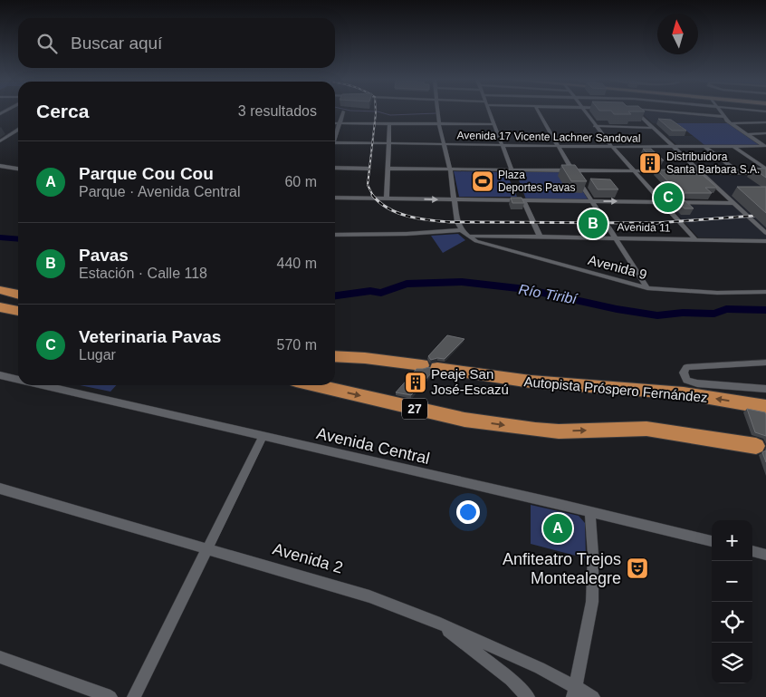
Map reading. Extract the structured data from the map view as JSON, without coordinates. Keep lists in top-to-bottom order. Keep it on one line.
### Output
{"streets":{"highway":["Autopista Próspero Fernández","27"],"street":["Avenida 17 Vicente Lachner Sandoval","Avenida 11","Avenida 9","Avenida Central","Avenida 2"]},"crossings":[["Avenida 11","Avenida 9"]],"water":["Río Tiribí"],"places":{"building":["Distribuidora Santa Barbara S.A.","Peaje San José-Escazú"],"sports":["Plaza Deportes Pavas"],"theatre":["Anfiteatro Trejos Montealegre"]},"north":"top","page":{"search":"Buscar aquí","heading":["Cerca","3 resultados"],"list":[{"mark":"A","name":"Parque Cou Cou","note":"Parque · Avenida Central","value":"60 m"},{"mark":"B","name":"Pavas","note":"Estación · Calle 118","value":"440 m"},{"mark":"C","name":"Veterinaria Pavas","note":"Lugar","value":"570 m"}],"pins":["C","B","A"],"map_buttons":["+","−"]}}
